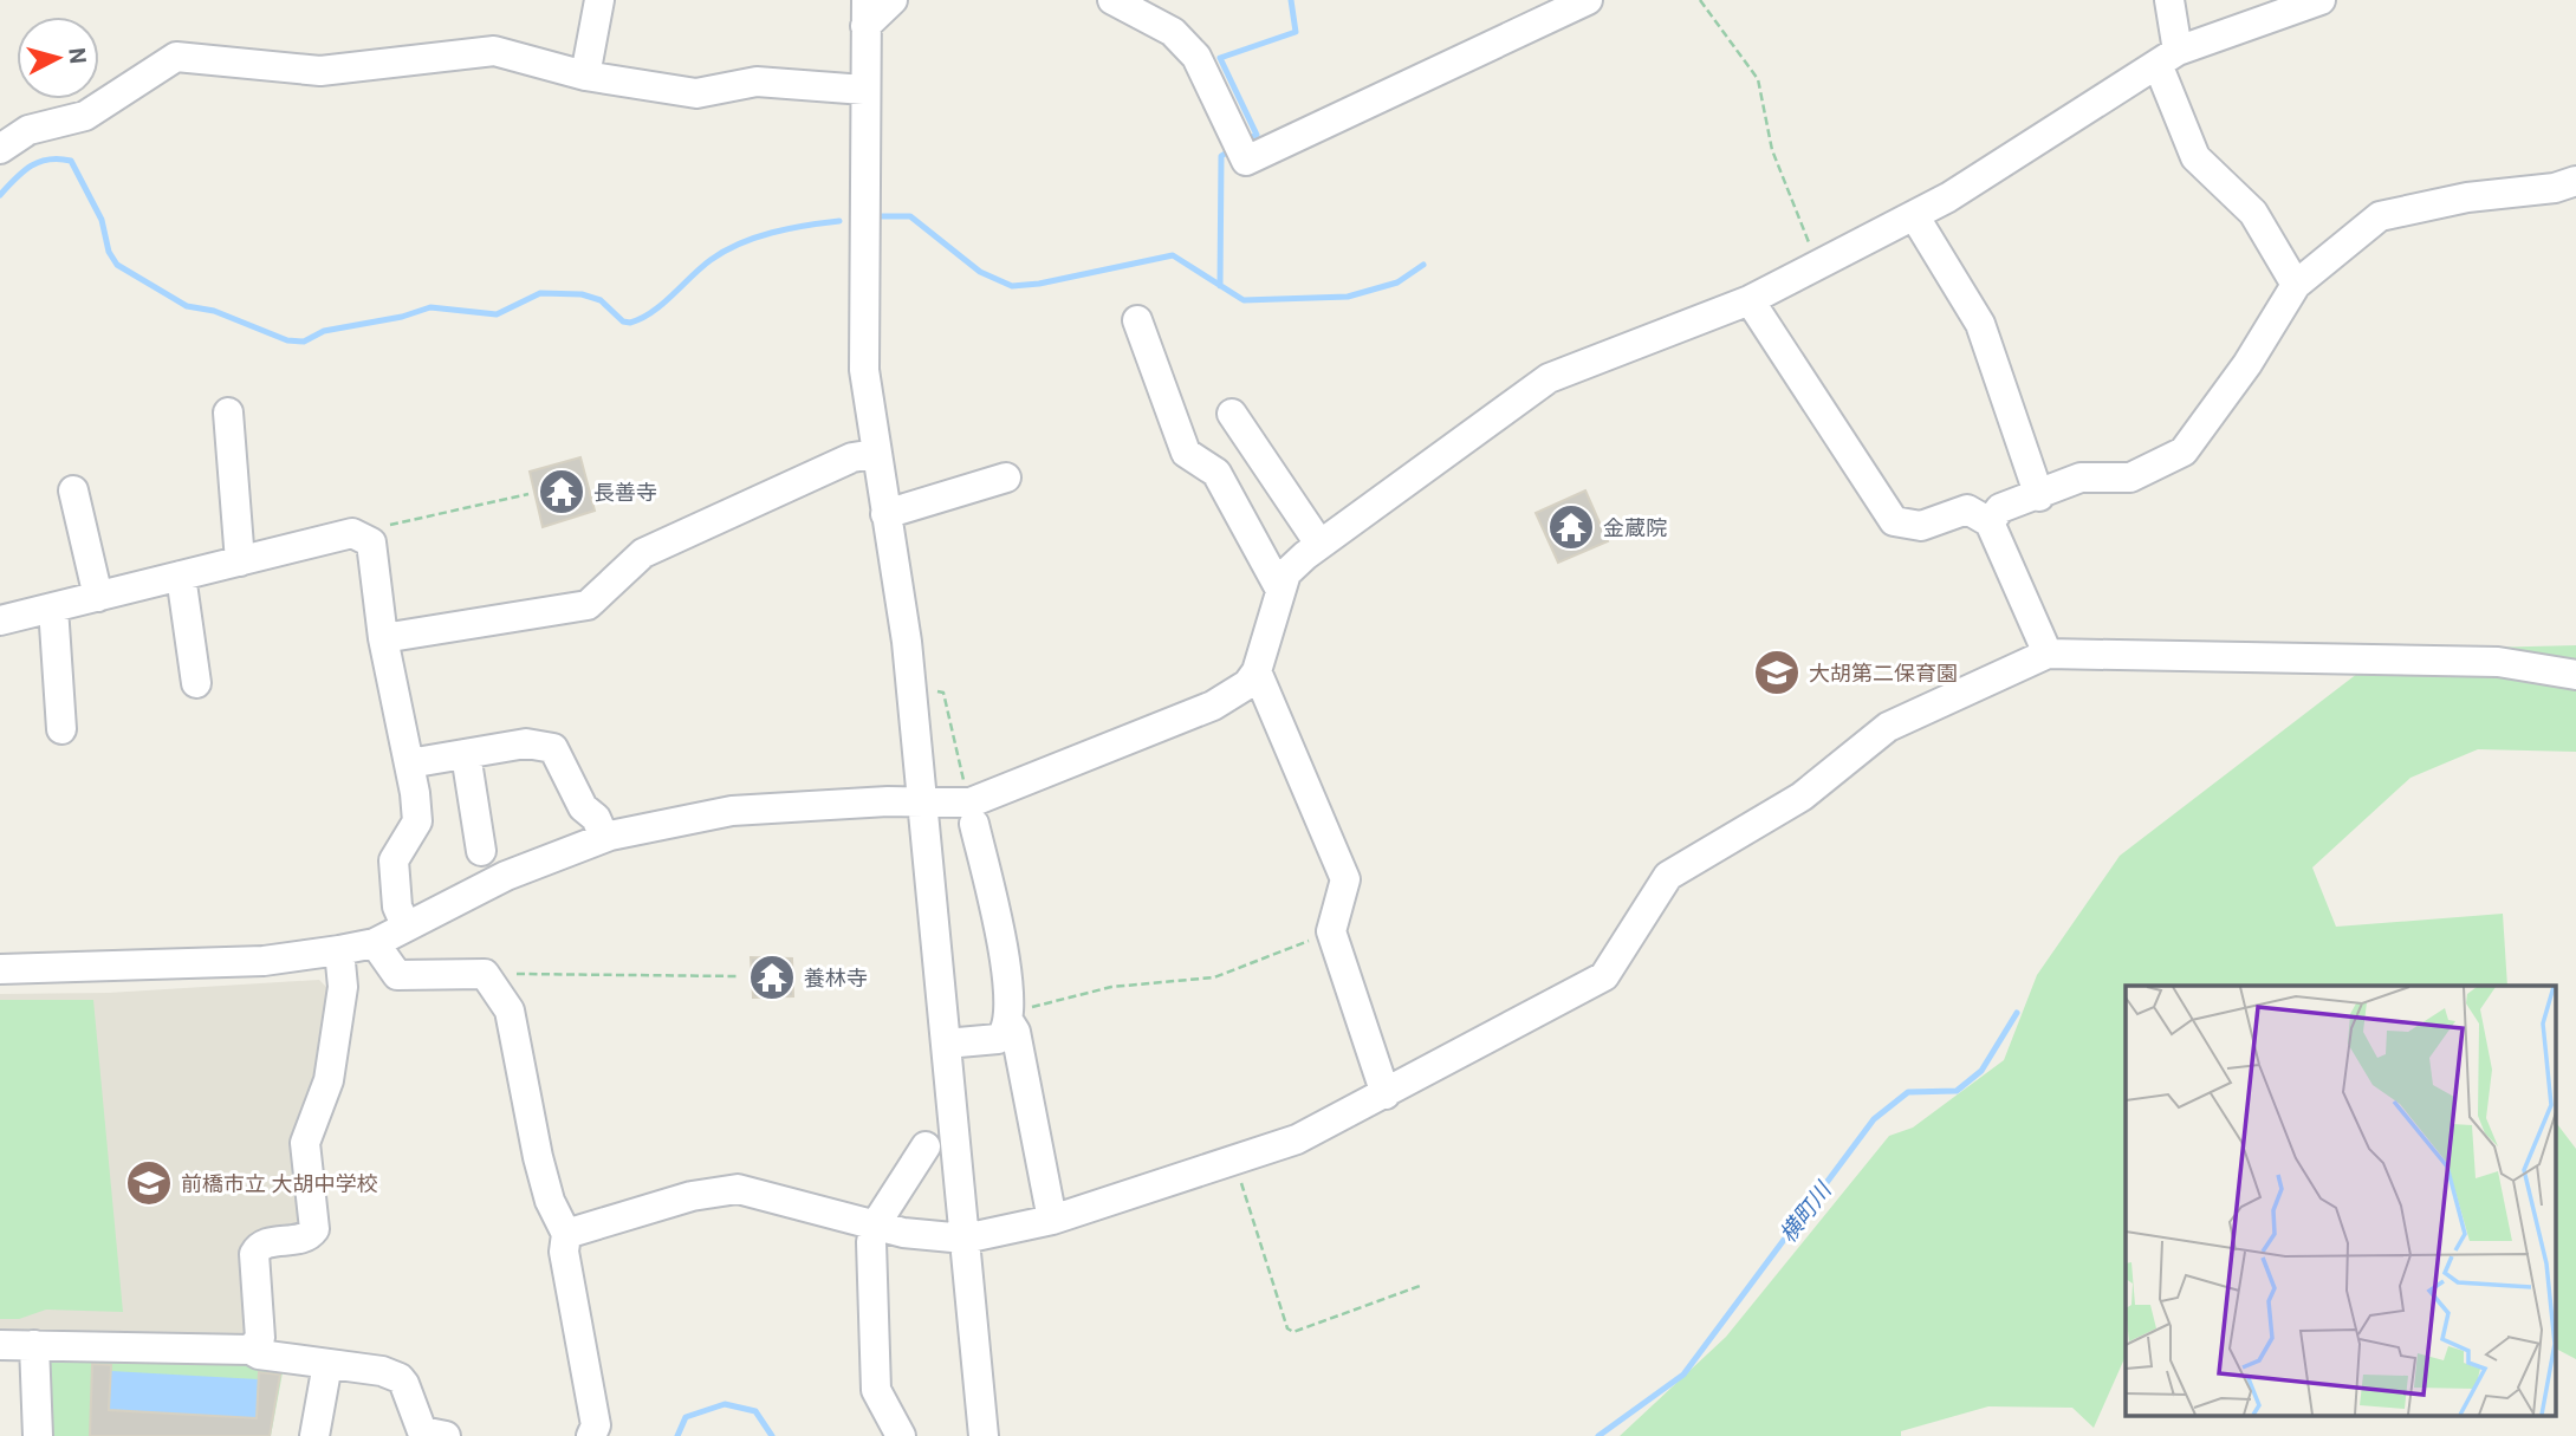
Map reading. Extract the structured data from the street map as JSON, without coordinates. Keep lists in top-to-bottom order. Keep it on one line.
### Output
{"water":["横町川"],"places":{"temple":["長善寺","金蔵院","養林寺"],"school or university":["大胡第二保育園","前橋市立 大胡中学校"]},"north":"right"}
